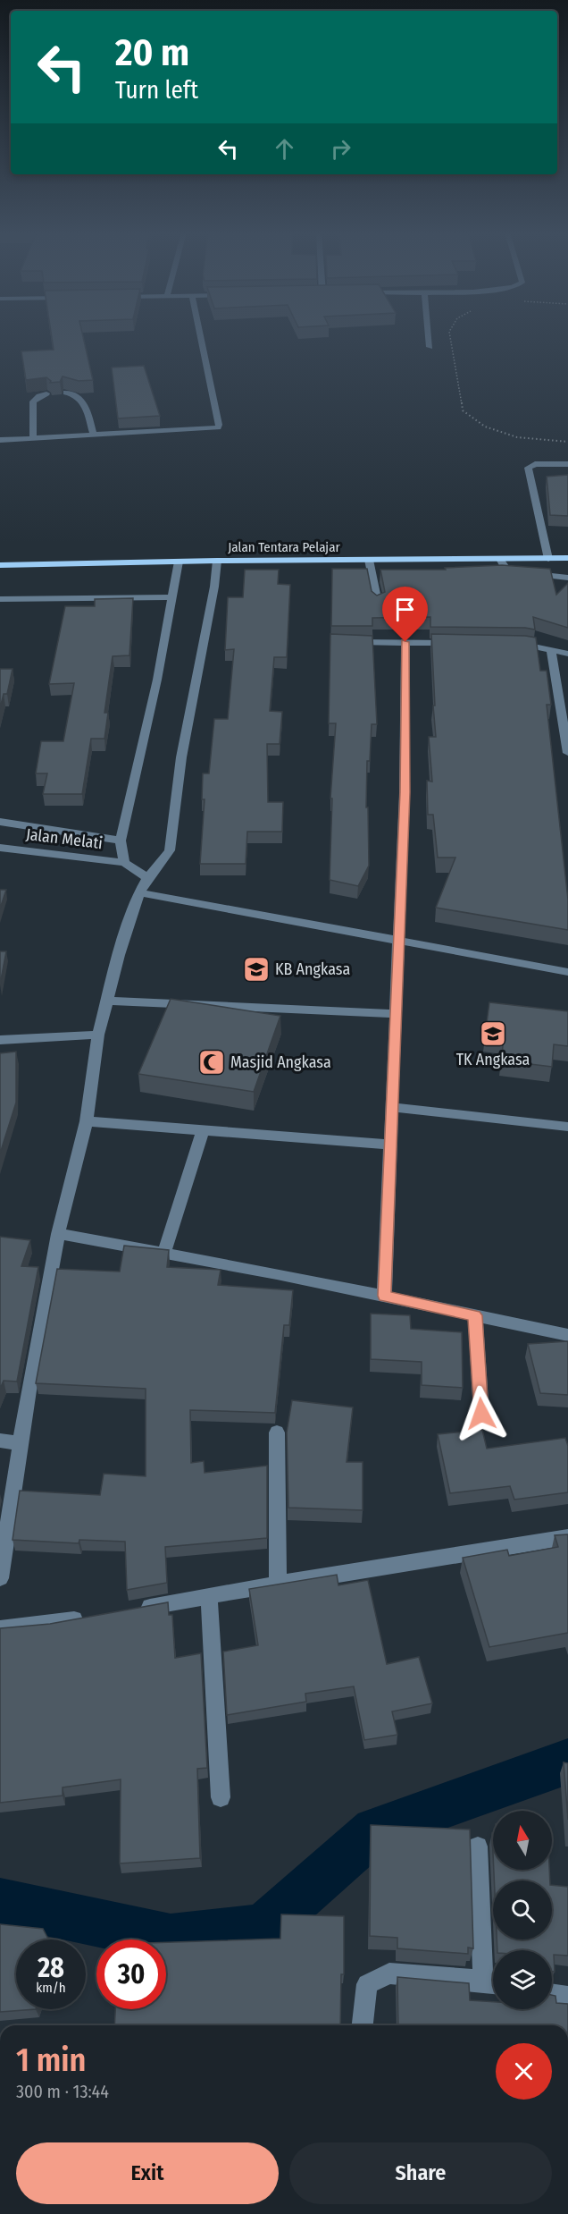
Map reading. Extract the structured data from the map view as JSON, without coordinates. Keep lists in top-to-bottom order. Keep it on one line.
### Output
{"streets":{"main road":["Jalan Tentara Pelajar"],"street":["Jalan Melati"]},"places":{"school or university":["KB Angkasa","TK Angkasa"],"mosque":["Masjid Angkasa"]},"north":"top","page":{"turn":["20 m","Turn left"],"speed":"28 km/h","limit":"30","heading":["1 min","300 m · 13:44"],"buttons":["Exit","Share"]}}
